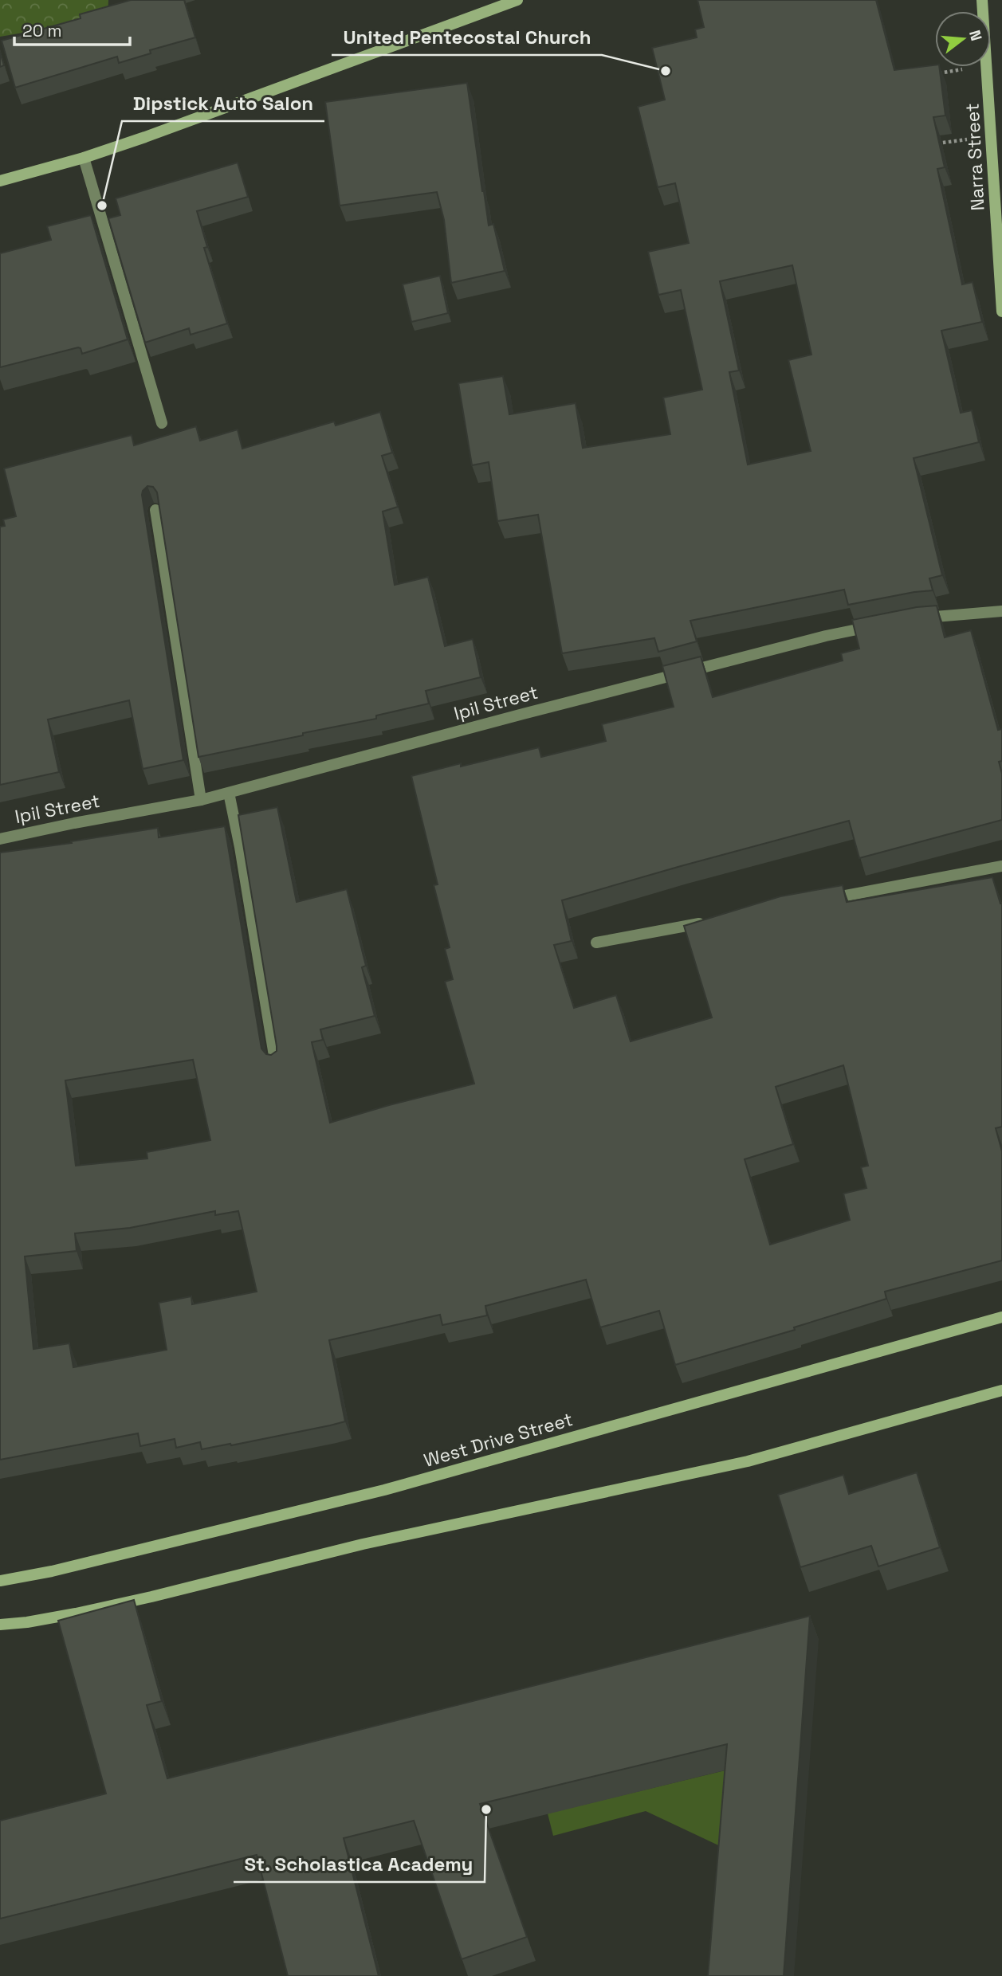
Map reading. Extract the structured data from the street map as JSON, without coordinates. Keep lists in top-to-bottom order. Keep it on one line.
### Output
{"streets":{"street":["Narra Street","Ipil Street","West Drive Street"]},"places":["United Pentecostal Church","Dipstick Auto Salon","St. Scholastica Academy"],"scale_bar":"20 m","north":"right"}
